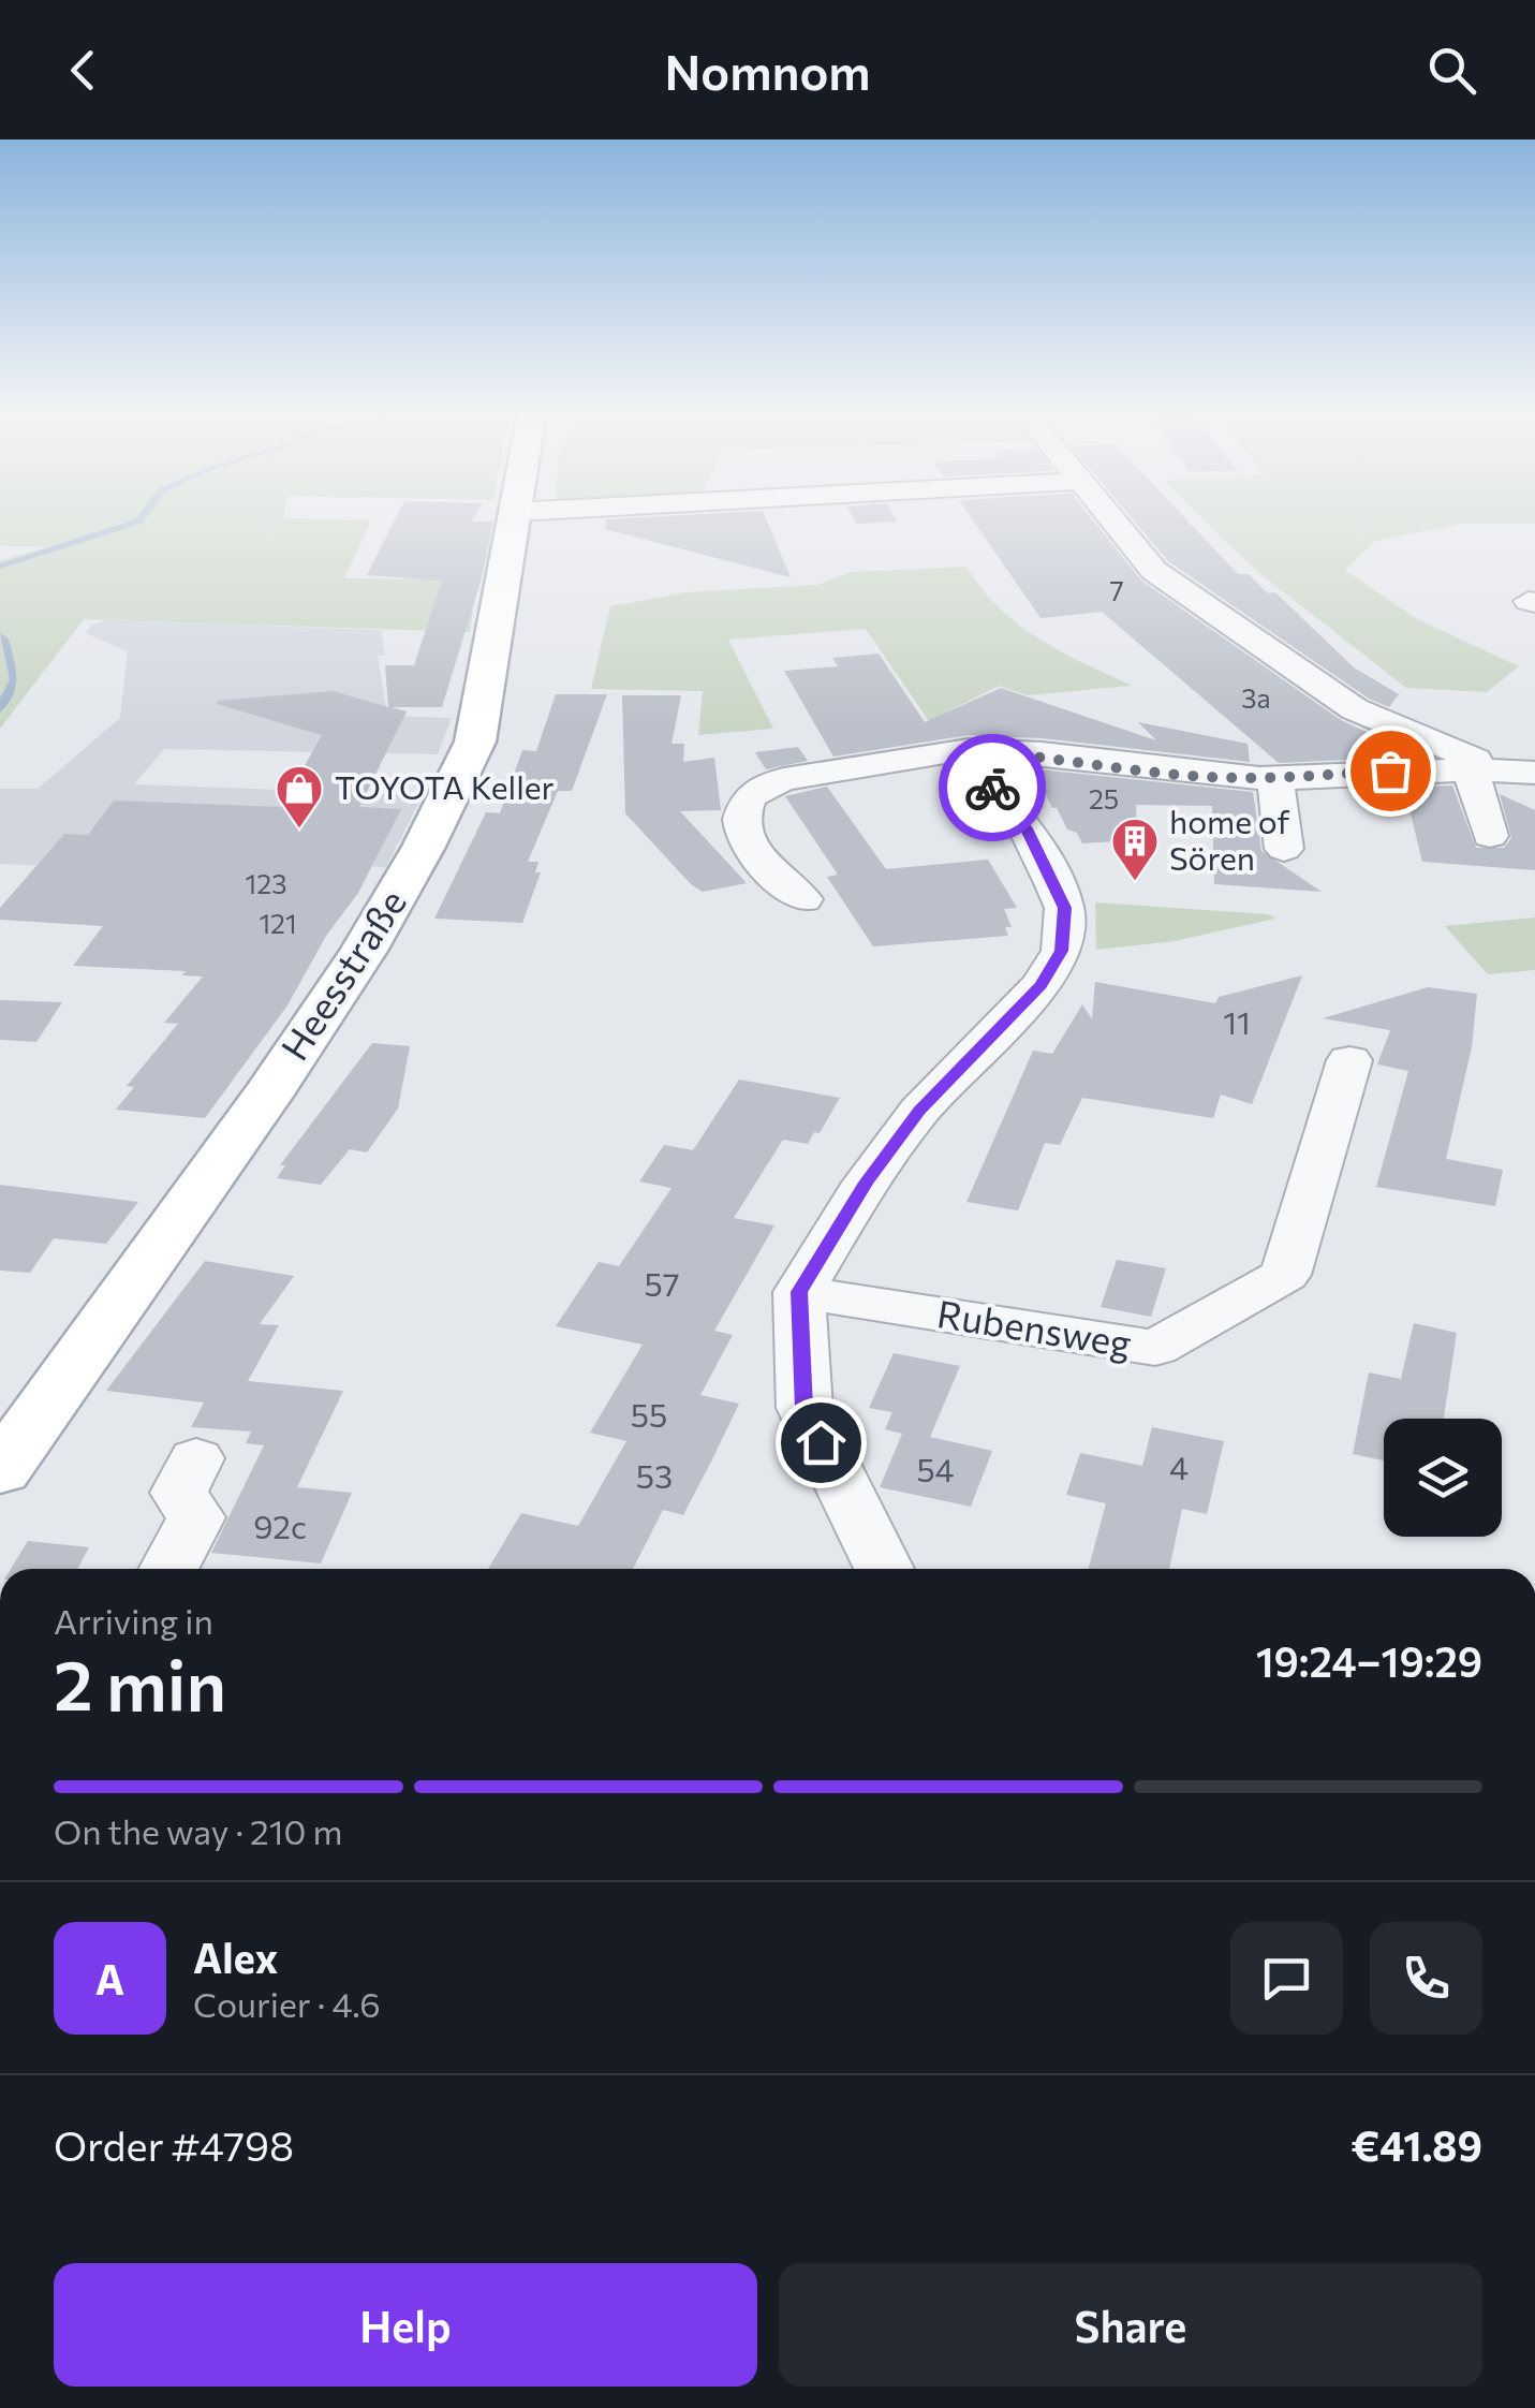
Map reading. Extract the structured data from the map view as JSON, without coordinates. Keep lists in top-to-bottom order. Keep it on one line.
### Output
{"streets":{"main road":["Heesstraße"],"street":["Rubensweg"]},"places":{"shop":["TOYOTA Keller"],"building":["home of Sören"]},"house_numbers":["7","3a","25","123","121","11","57","55","4","54","53","92c"],"page":{"header":"Nomnom","heading":["2 min","Arriving in","19:24–19:29"],"panel":["Alex","Courier · 4.6","Order #4798","€41.89"],"bar":"On the way · 210 m","round":"A","buttons":["Help","Share"]}}
